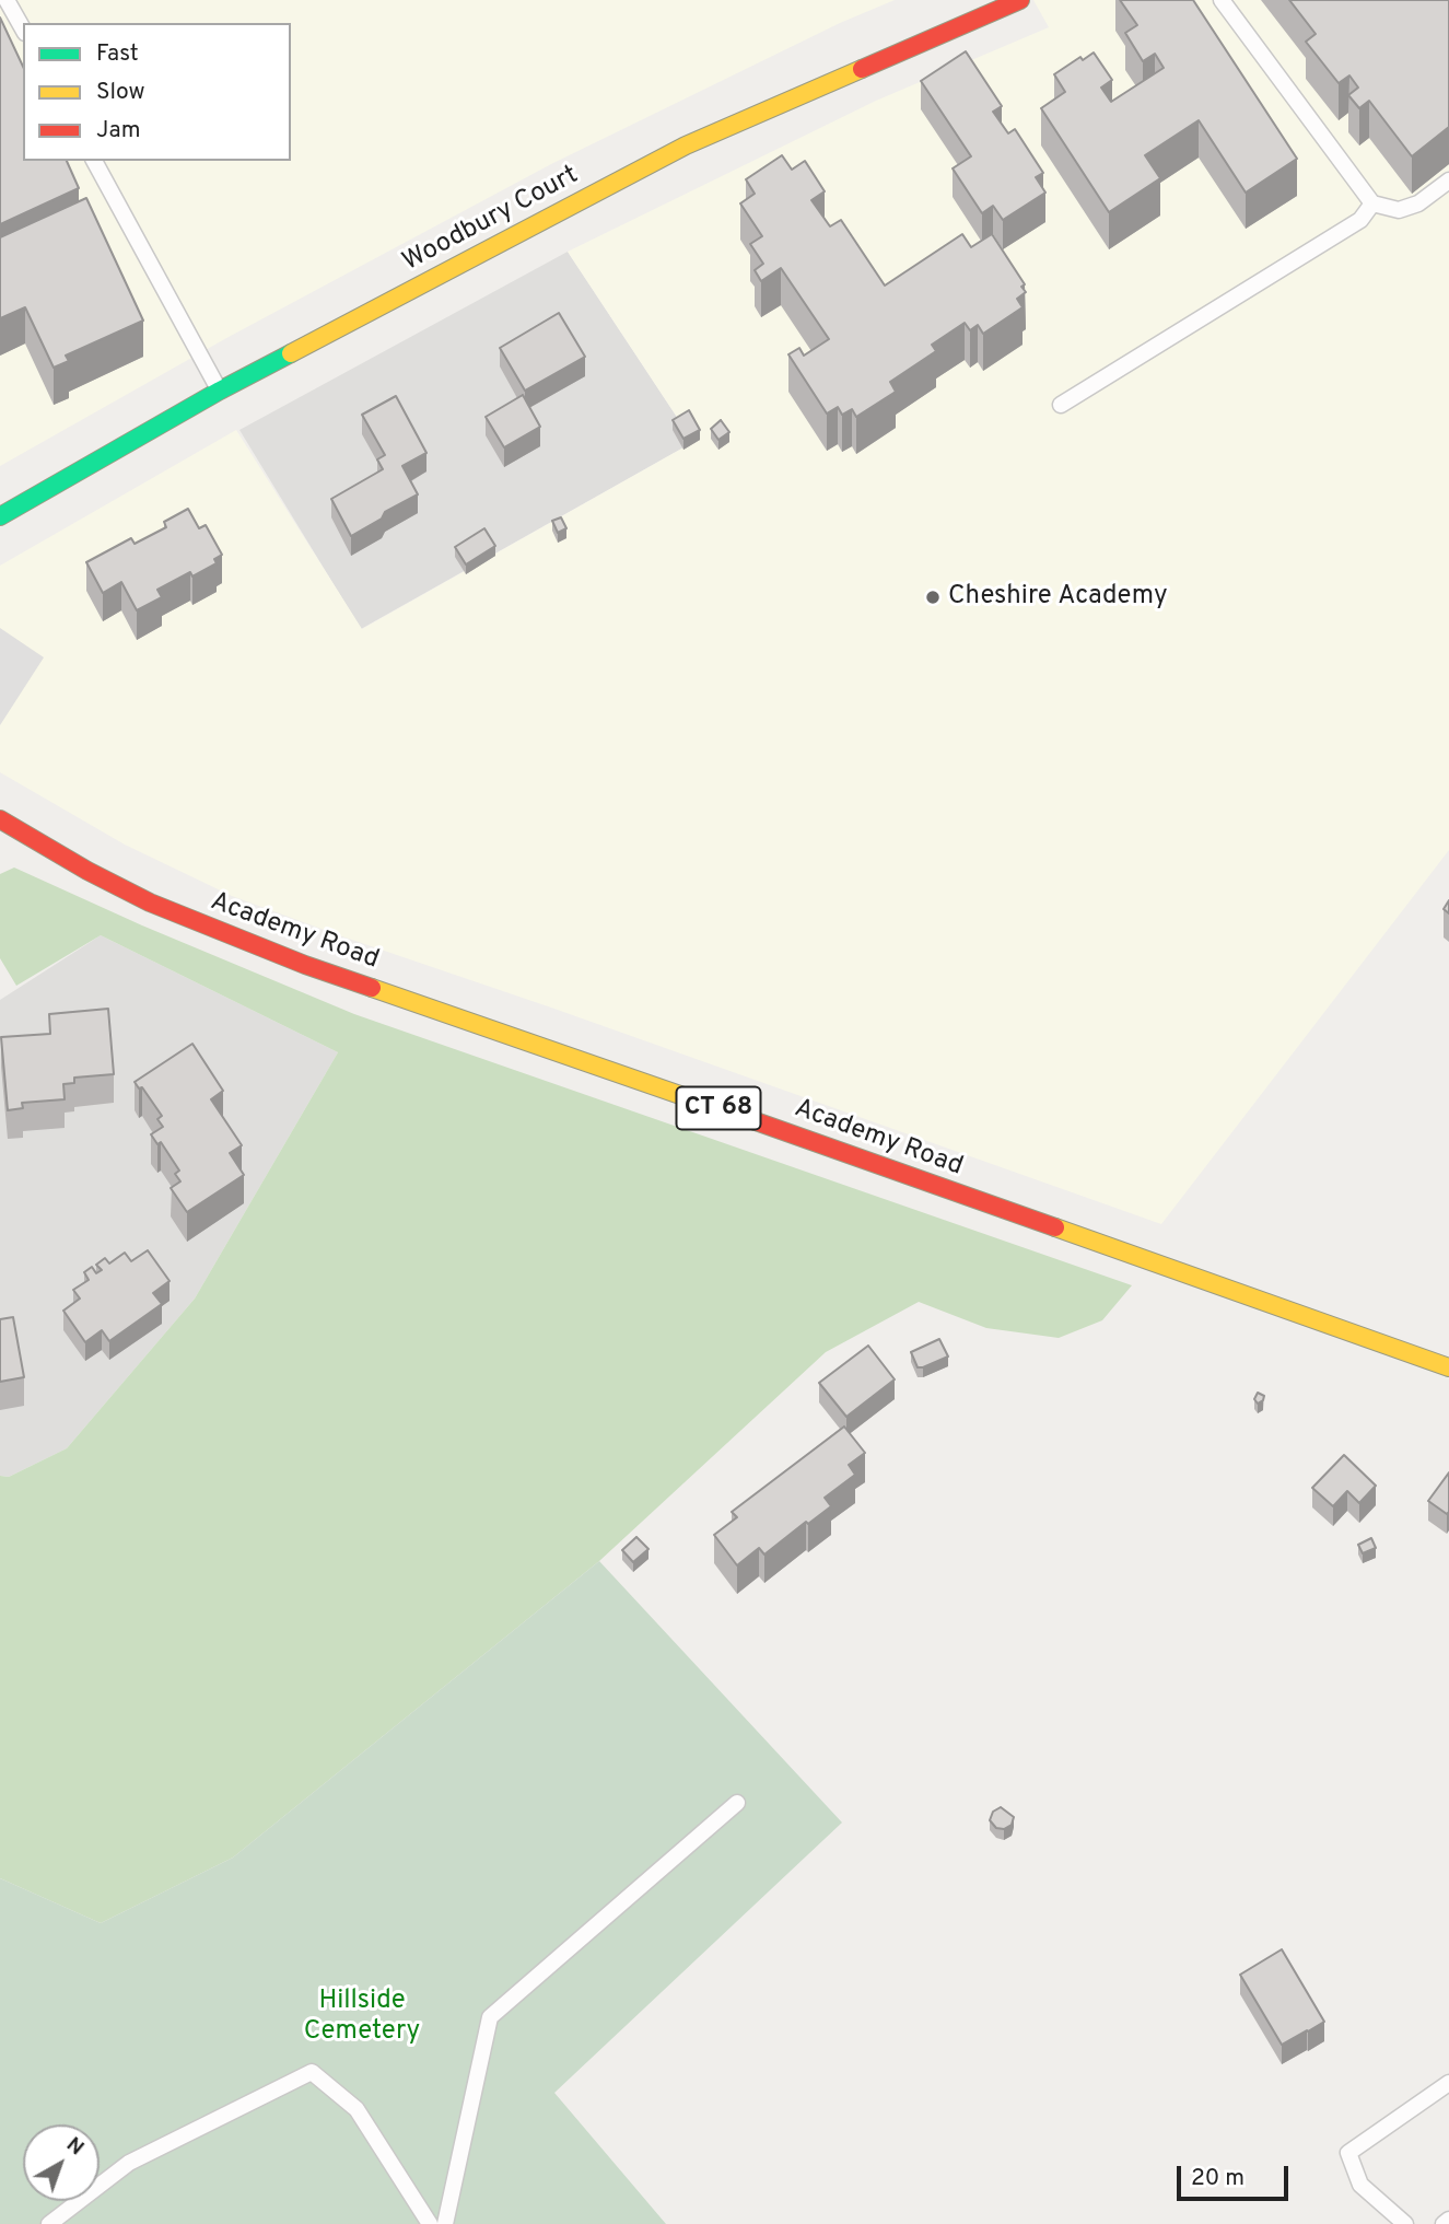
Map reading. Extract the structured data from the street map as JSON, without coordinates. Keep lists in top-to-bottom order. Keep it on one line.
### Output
{"streets":{"main road":["Woodbury Court","Academy Road","CT 68"]},"parks":["Hillside Cemetery"],"places":["Cheshire Academy"],"legend":["Fast","Slow","Jam"],"scale_bar":"20 m","north":"top right"}
